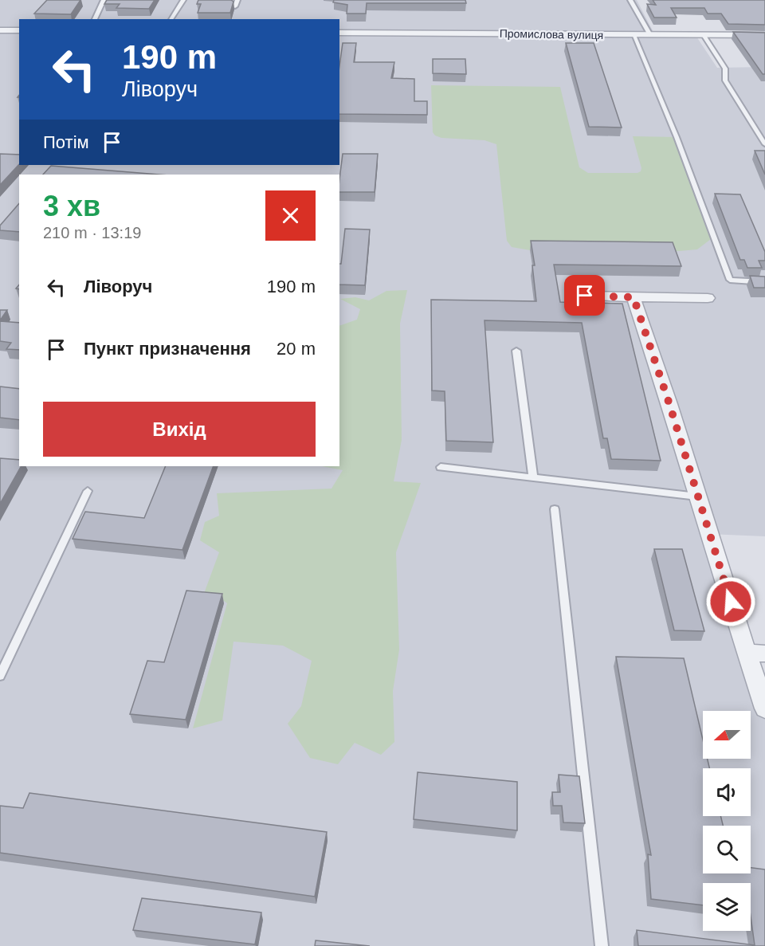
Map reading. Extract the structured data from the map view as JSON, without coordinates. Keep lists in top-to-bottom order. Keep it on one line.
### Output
{"streets":{"street":["Промислова вулиця"]},"north":"left","page":{"turn":["190 m","Ліворуч"],"then":"Потім","heading":["3 хв","210 m · 13:19"],"list":[{"name":"Ліворуч","value":"190 m"},{"name":"Пункт призначення","value":"20 m"}],"buttons":"Вихід"}}
